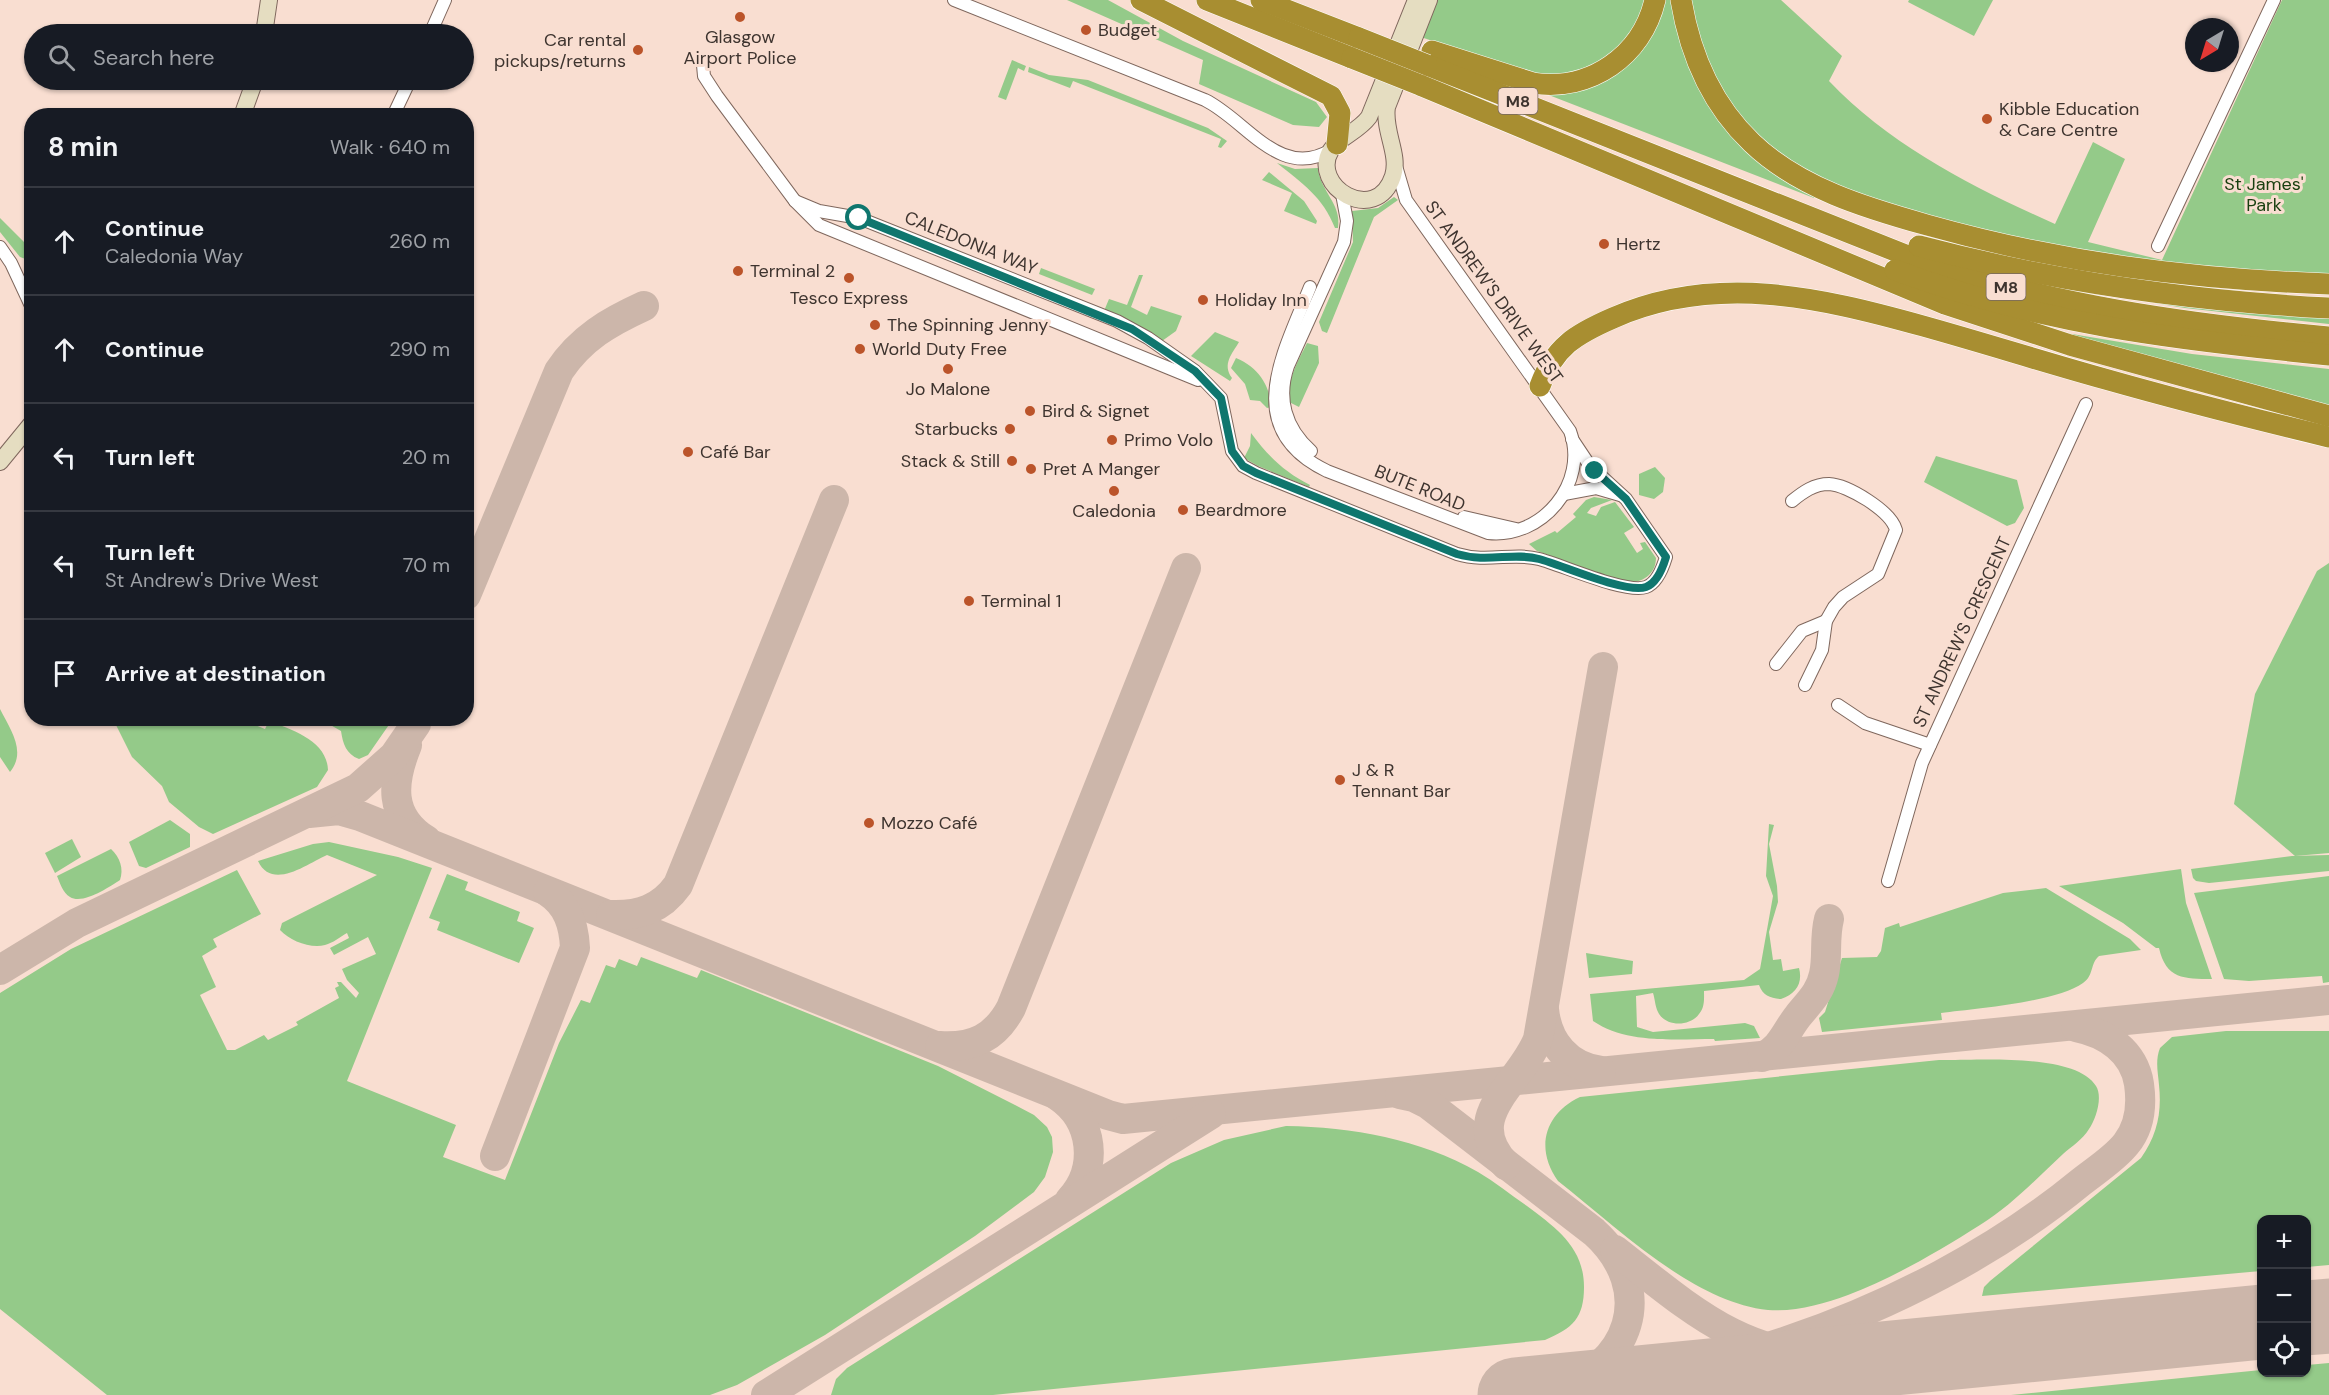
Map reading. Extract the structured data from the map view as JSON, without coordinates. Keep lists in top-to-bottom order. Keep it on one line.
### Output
{"streets":{"highway":["M8"],"street":["CALEDONIA WAY","ST ANDREW'S DRIVE WEST","BUTE ROAD","ST ANDREW'S CRESCENT"]},"crossings":[["CALEDONIA WAY","ST ANDREW'S DRIVE WEST"],["ST ANDREW'S DRIVE WEST","BUTE ROAD"]],"parks":["St James' Park"],"places":["Glasgow Airport Police","Budget","Car rental pickups/returns","Kibble Education & Care Centre","Hertz","Terminal 2","Tesco Express","Holiday Inn","The Spinning Jenny","World Duty Free","Jo Malone","Bird & Signet","Starbucks","Primo Volo","Café Bar","Stack & Still","Pret A Manger","Caledonia","Beardmore","Terminal 1","J & R Tennant Bar","Mozzo Café"],"north":"bottom left","page":{"search":"Search here","heading":["8 min","Walk · 640 m"],"list":[["Continue","Caledonia Way","260 m"],["Continue","290 m"],["Turn left","20 m"],["Turn left","St Andrew's Drive West","70 m"],"Arrive at destination"],"map_buttons":["+","−"]}}
